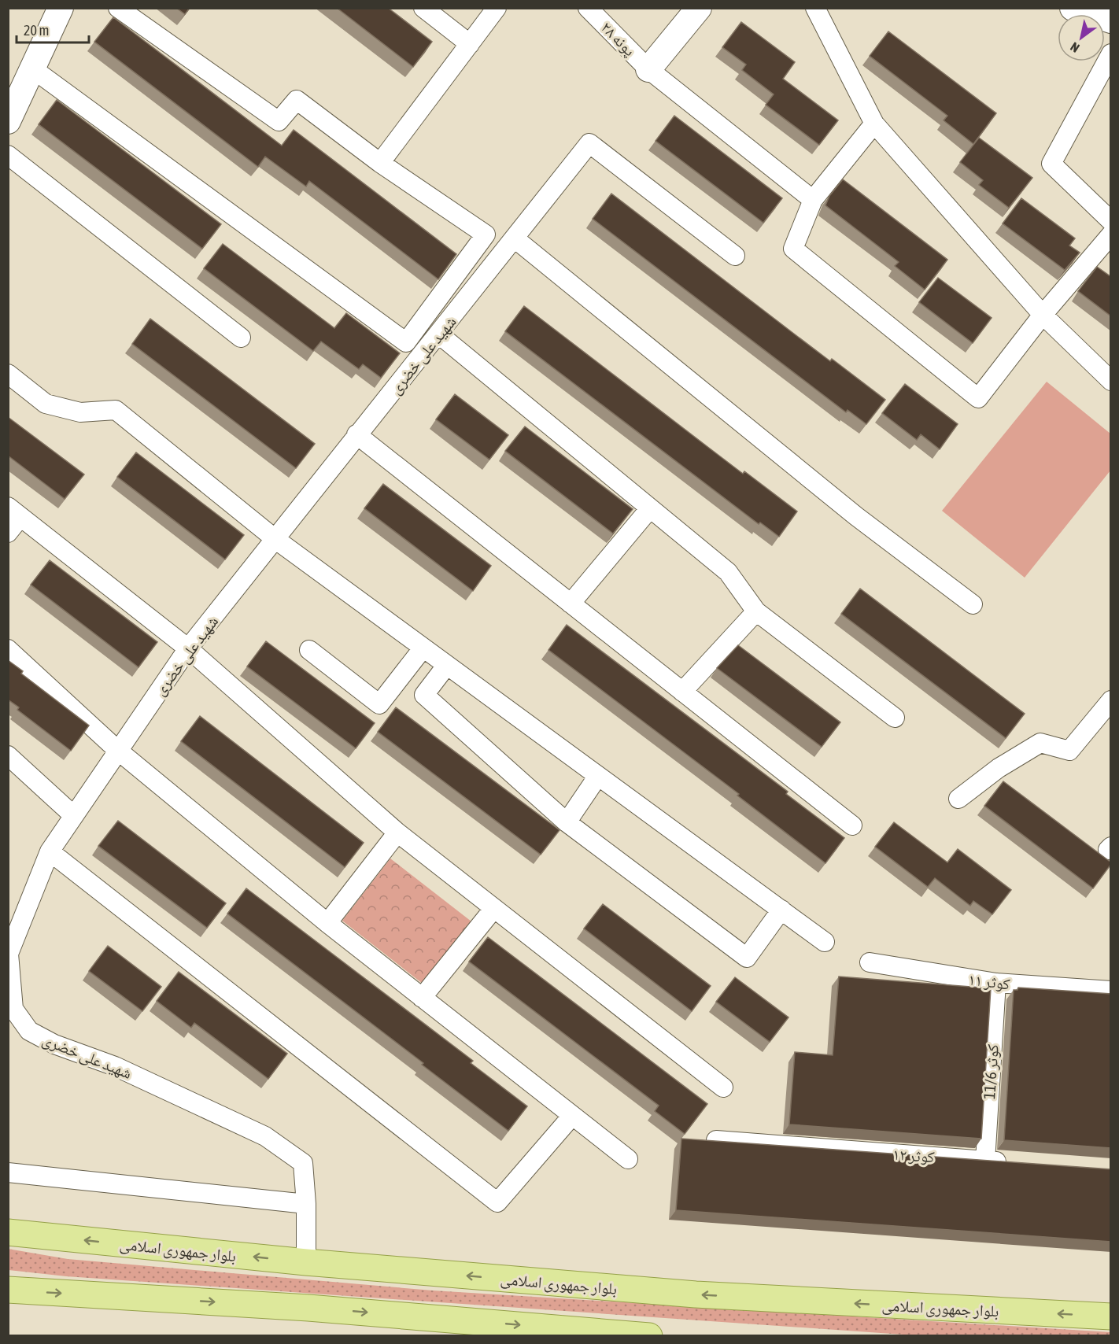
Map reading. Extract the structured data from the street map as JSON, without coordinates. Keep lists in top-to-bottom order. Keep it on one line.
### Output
{"streets":{"main road":["بلوار جمهوری اسلامی"],"street":["پونه ۲۸","شهید علی خضری","کوثر ۱۱","کوثر 11/6","کوثر ۱۲"]},"crossings":[["شهید علی خضری","بلوار جمهوری اسلامی"],["کوثر ۱۱","کوثر 11/6"],["کوثر 11/6","کوثر ۱۲"]],"scale_bar":"20 m","north":"bottom left"}
